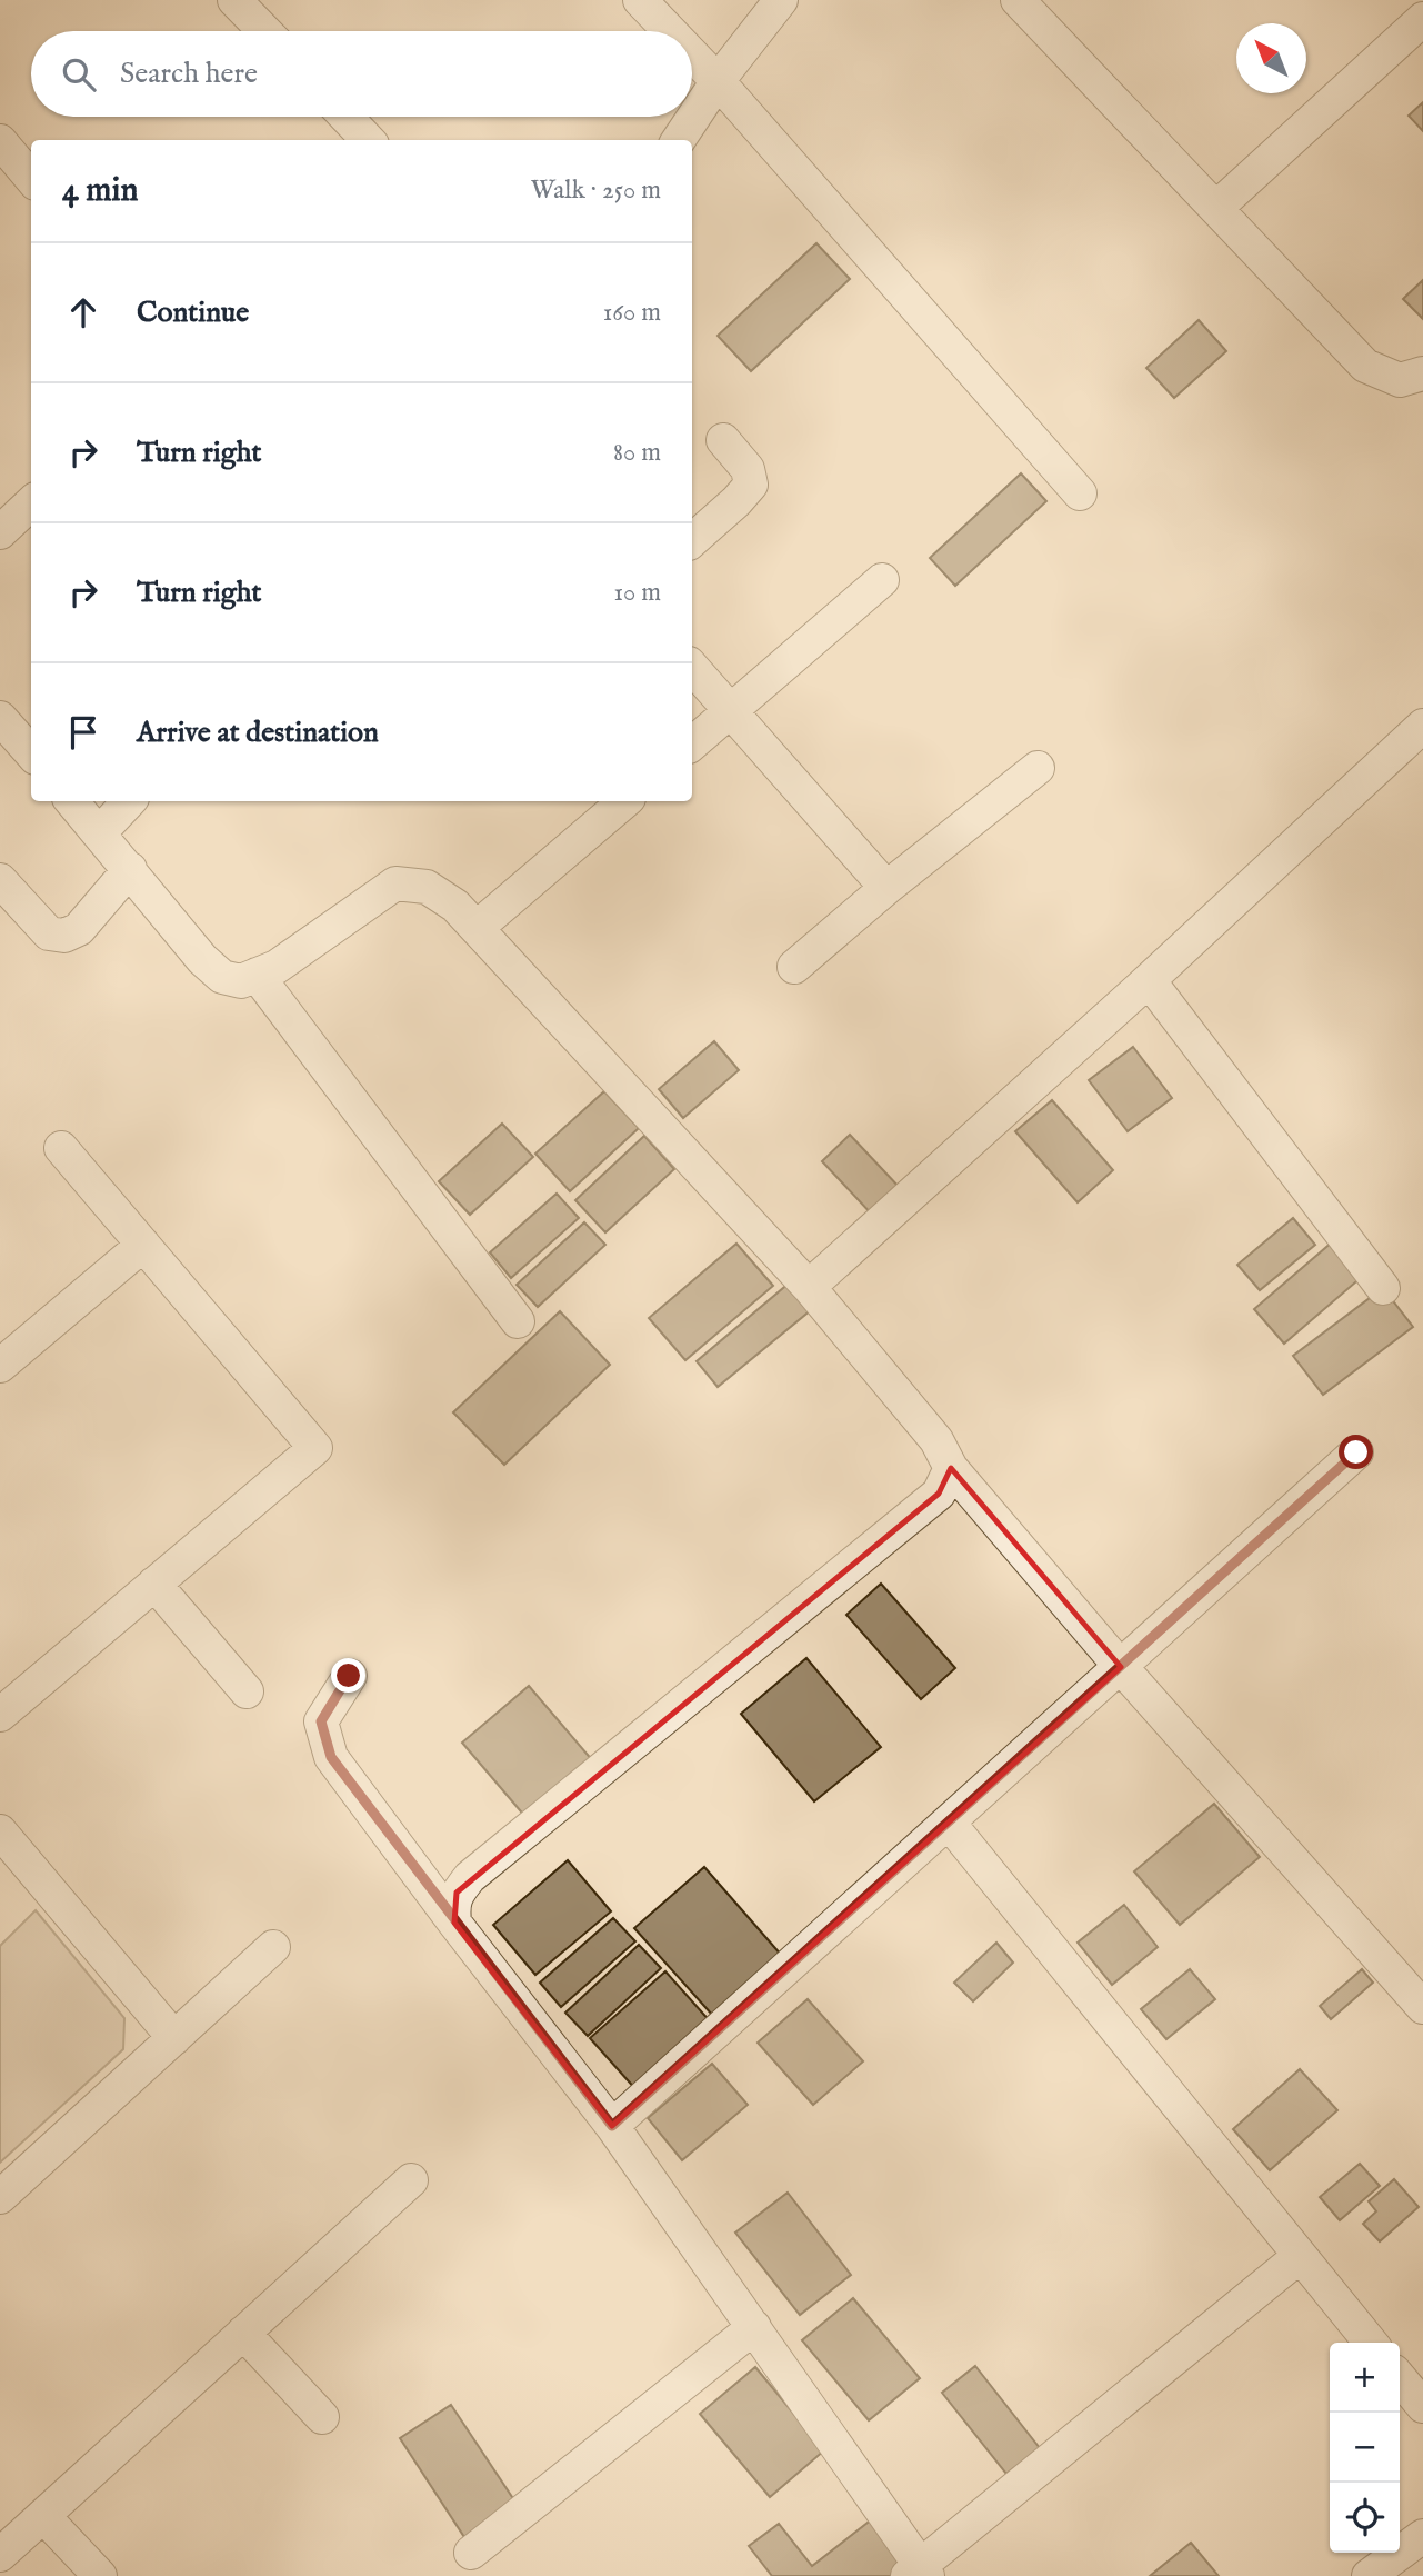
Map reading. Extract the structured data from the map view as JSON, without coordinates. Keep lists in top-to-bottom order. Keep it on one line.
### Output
{"north":"top left","page":{"search":"Search here","heading":["4 min","Walk · 250 m"],"list":[["Continue","160 m"],["Turn right","80 m"],["Turn right","10 m"],"Arrive at destination"],"map_buttons":["+","−"]}}
